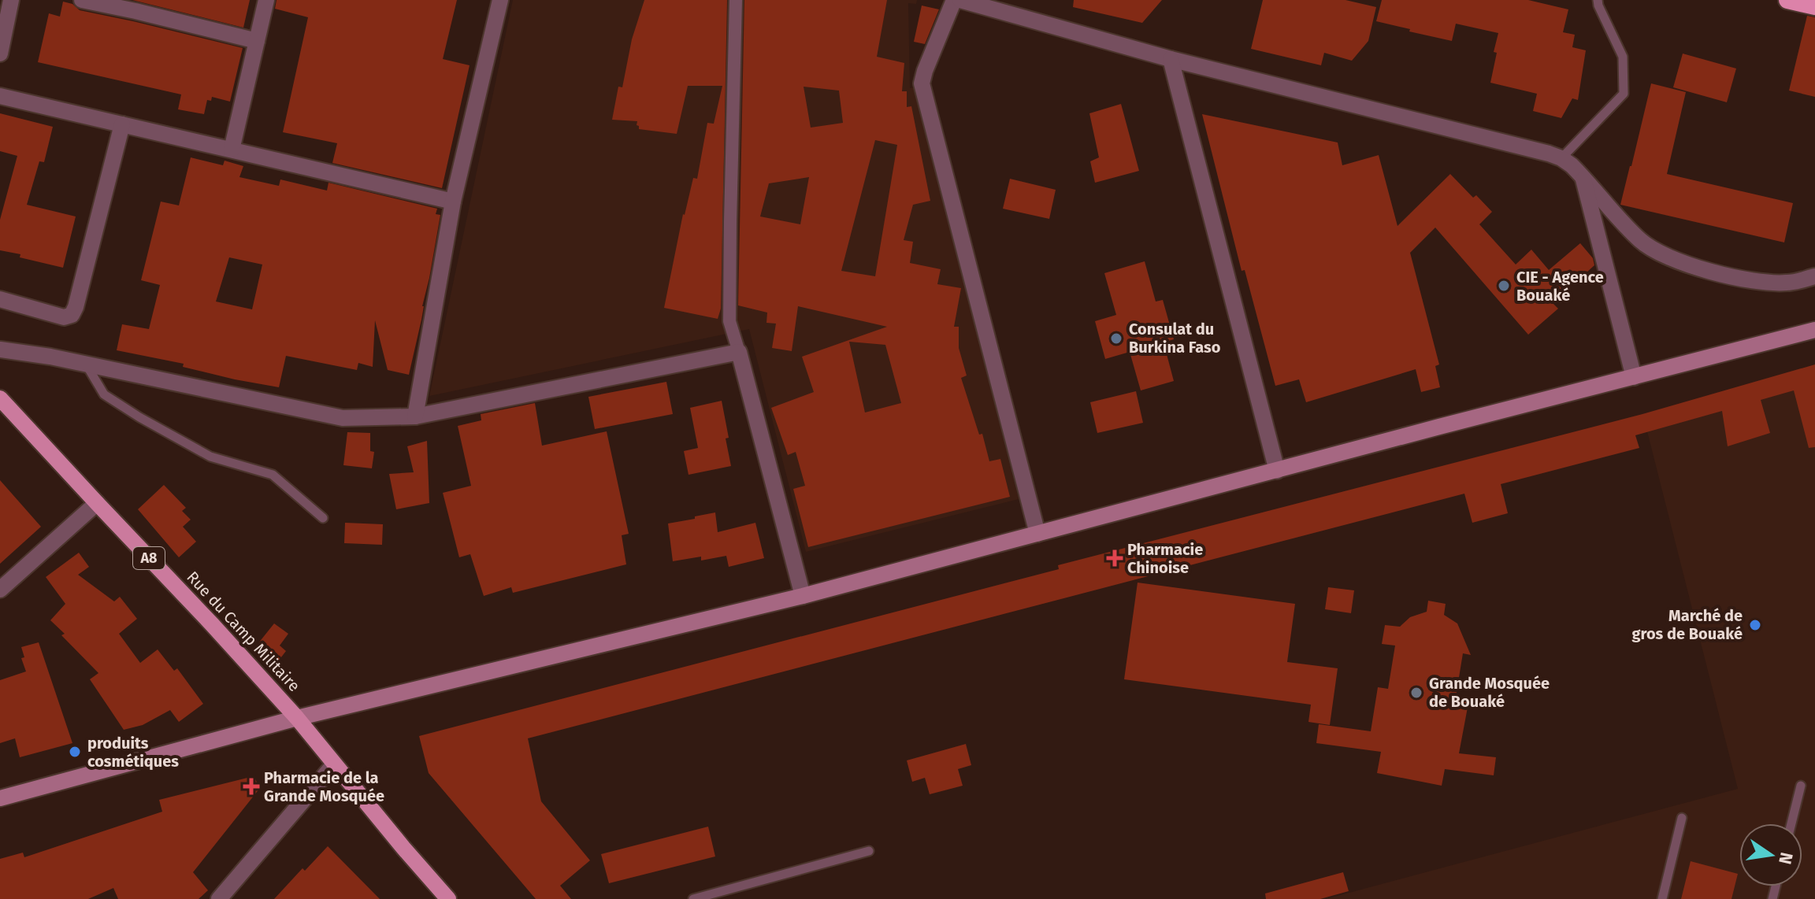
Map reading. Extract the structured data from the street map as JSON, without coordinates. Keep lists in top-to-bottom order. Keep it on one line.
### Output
{"streets":{"main road":["A8","Rue du Camp Militaire"]},"places":{"other":["CIE - Agence Bouaké","Consulat du Burkina Faso","Marché de gros de Bouaké","Grande Mosquée de Bouaké","produits cosmétiques"],"health":["Pharmacie Chinoise","Pharmacie de la Grande Mosquée"]},"north":"right"}
